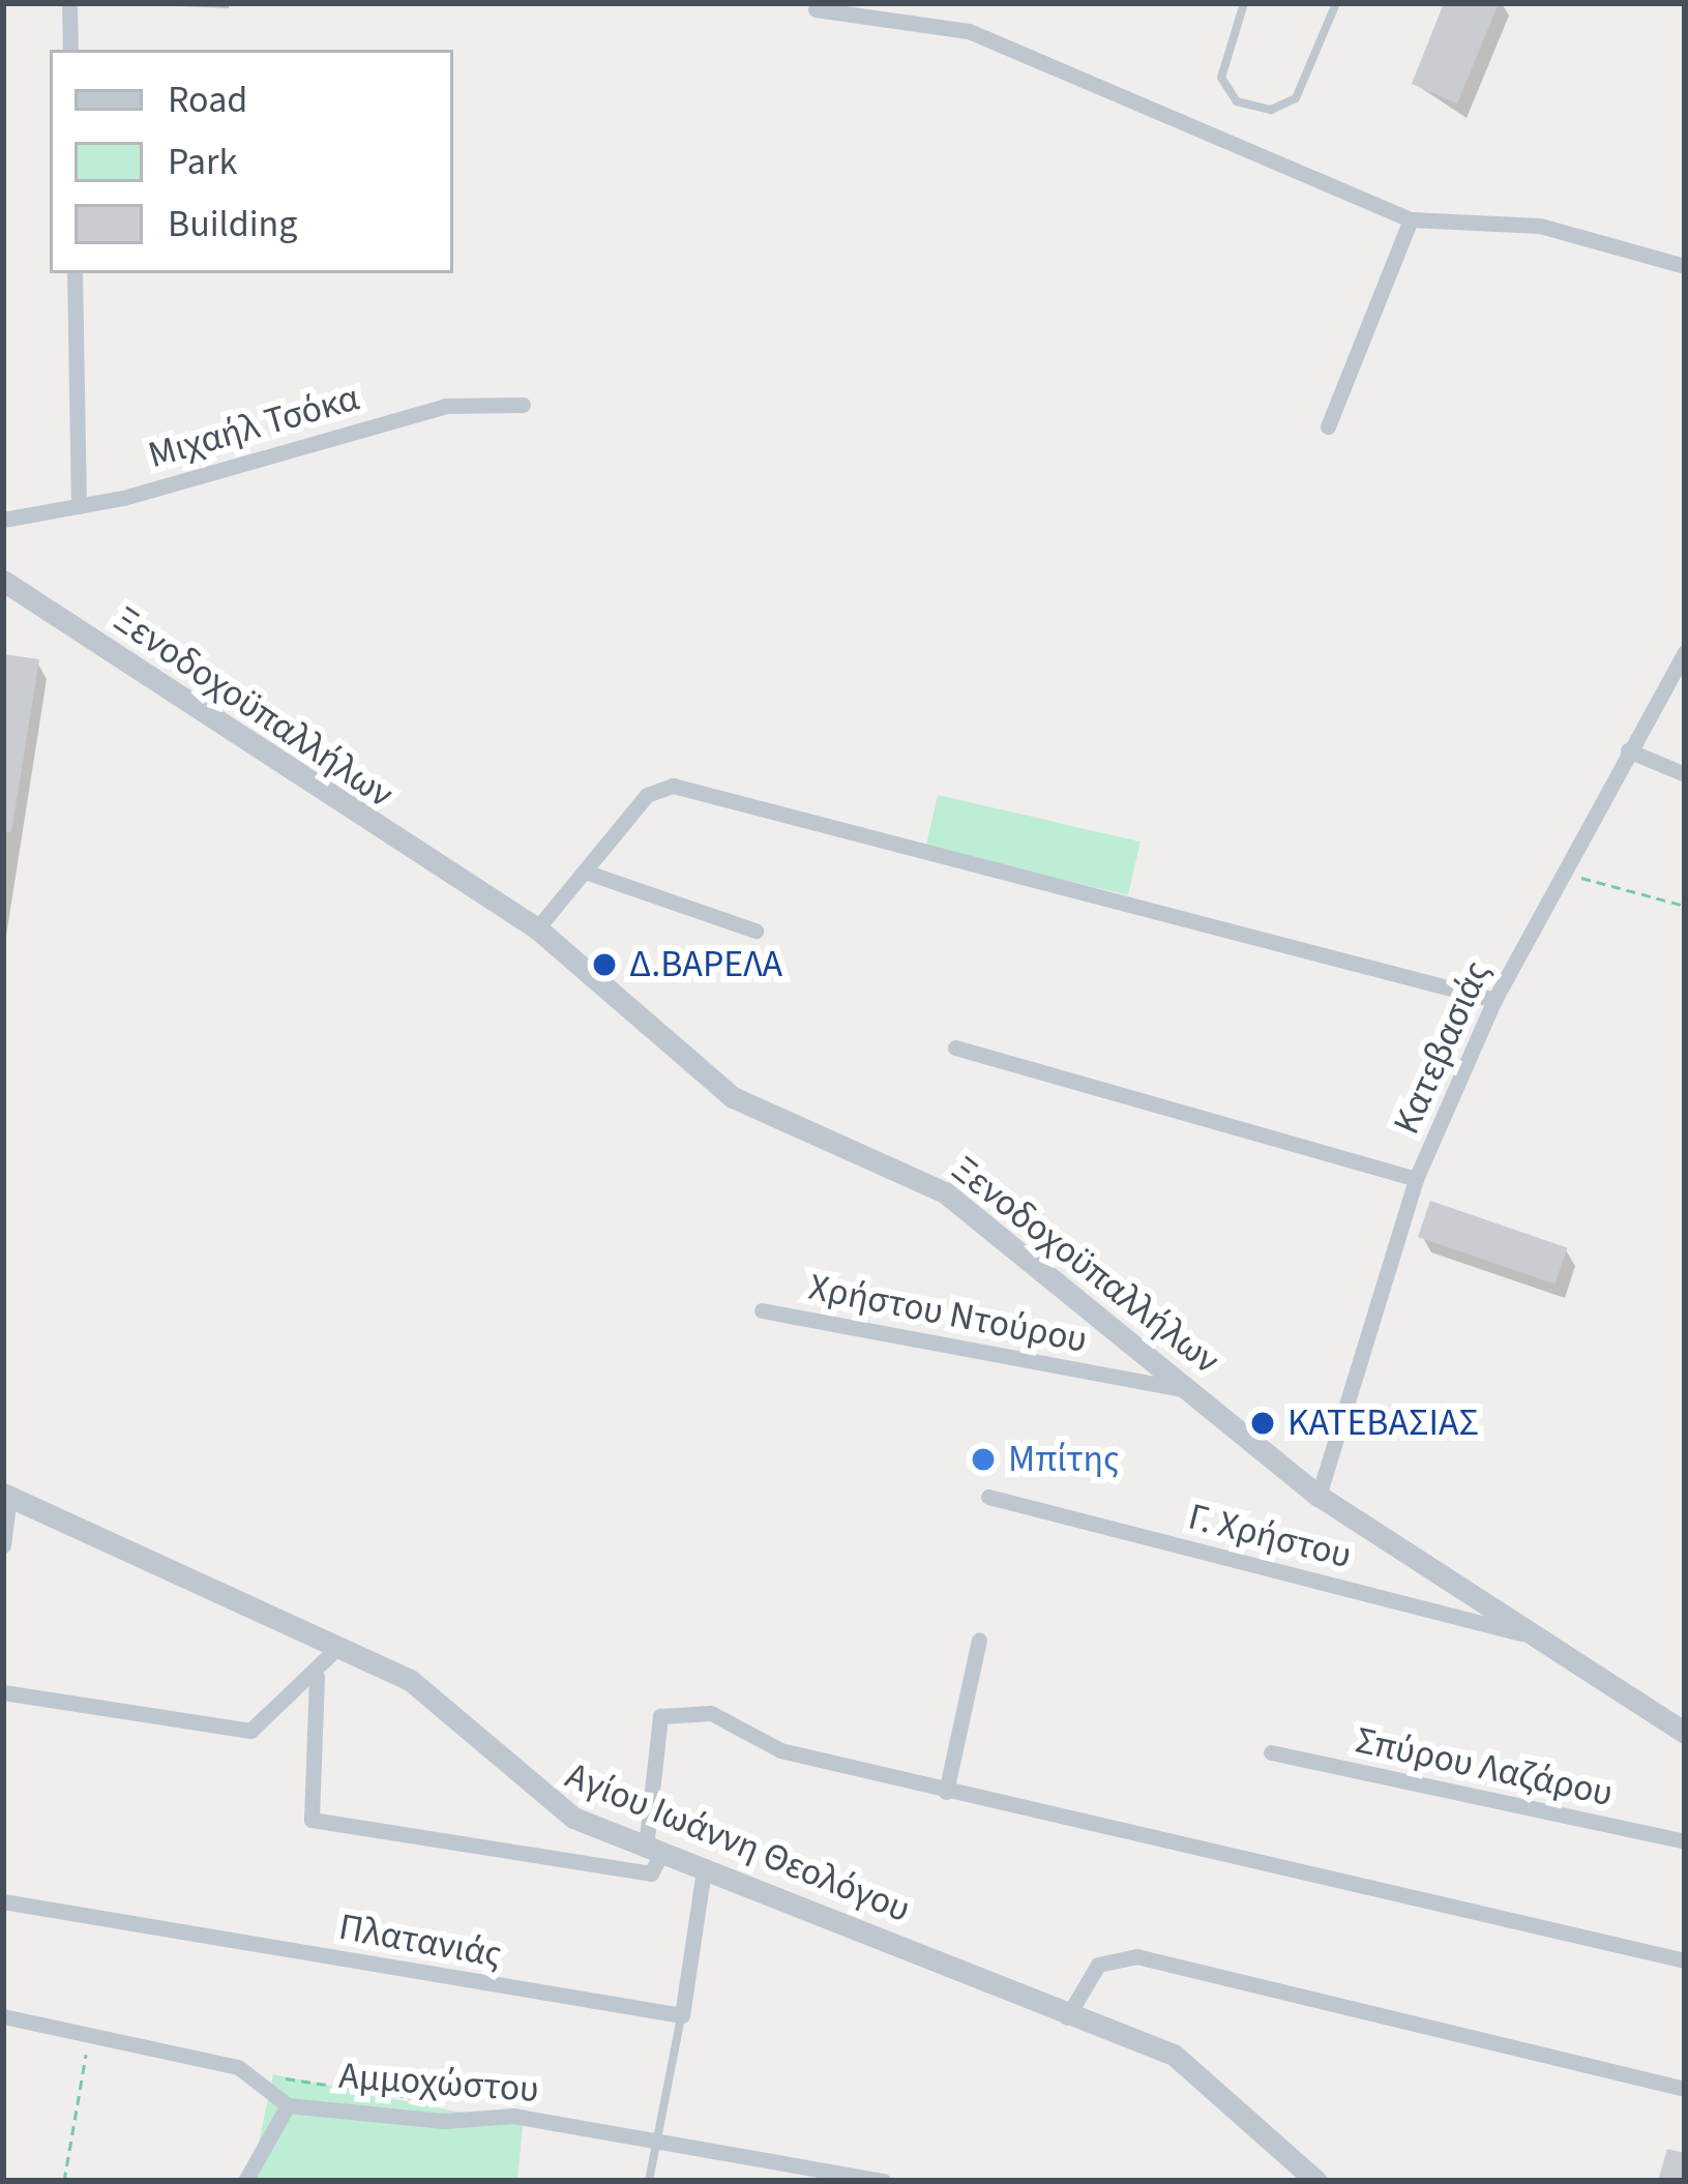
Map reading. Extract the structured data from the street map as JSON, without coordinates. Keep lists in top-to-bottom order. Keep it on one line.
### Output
{"streets":{"street":["Μιχαήλ Τσόκα","Ξενοδοχοϋπαλλήλων","Κατεβασιάς","Χρήστου Ντούρου","Γ. Χρήστου","Σπύρου Λαζάρου","Αγίου Ιωάννη Θεολόγου","Πλατανιάς","Αμμοχώστου"]},"crossings":[["Ξενοδοχοϋπαλλήλων","Κατεβασιάς"],["Ξενοδοχοϋπαλλήλων","Χρήστου Ντούρου"],["Ξενοδοχοϋπαλλήλων","Γ. Χρήστου"]],"places":["Δ.ΒΑΡΕΛΑ","ΚΑΤΕΒΑΣΙΑΣ","Μπίτης"],"legend":["Road","Park","Building"]}
